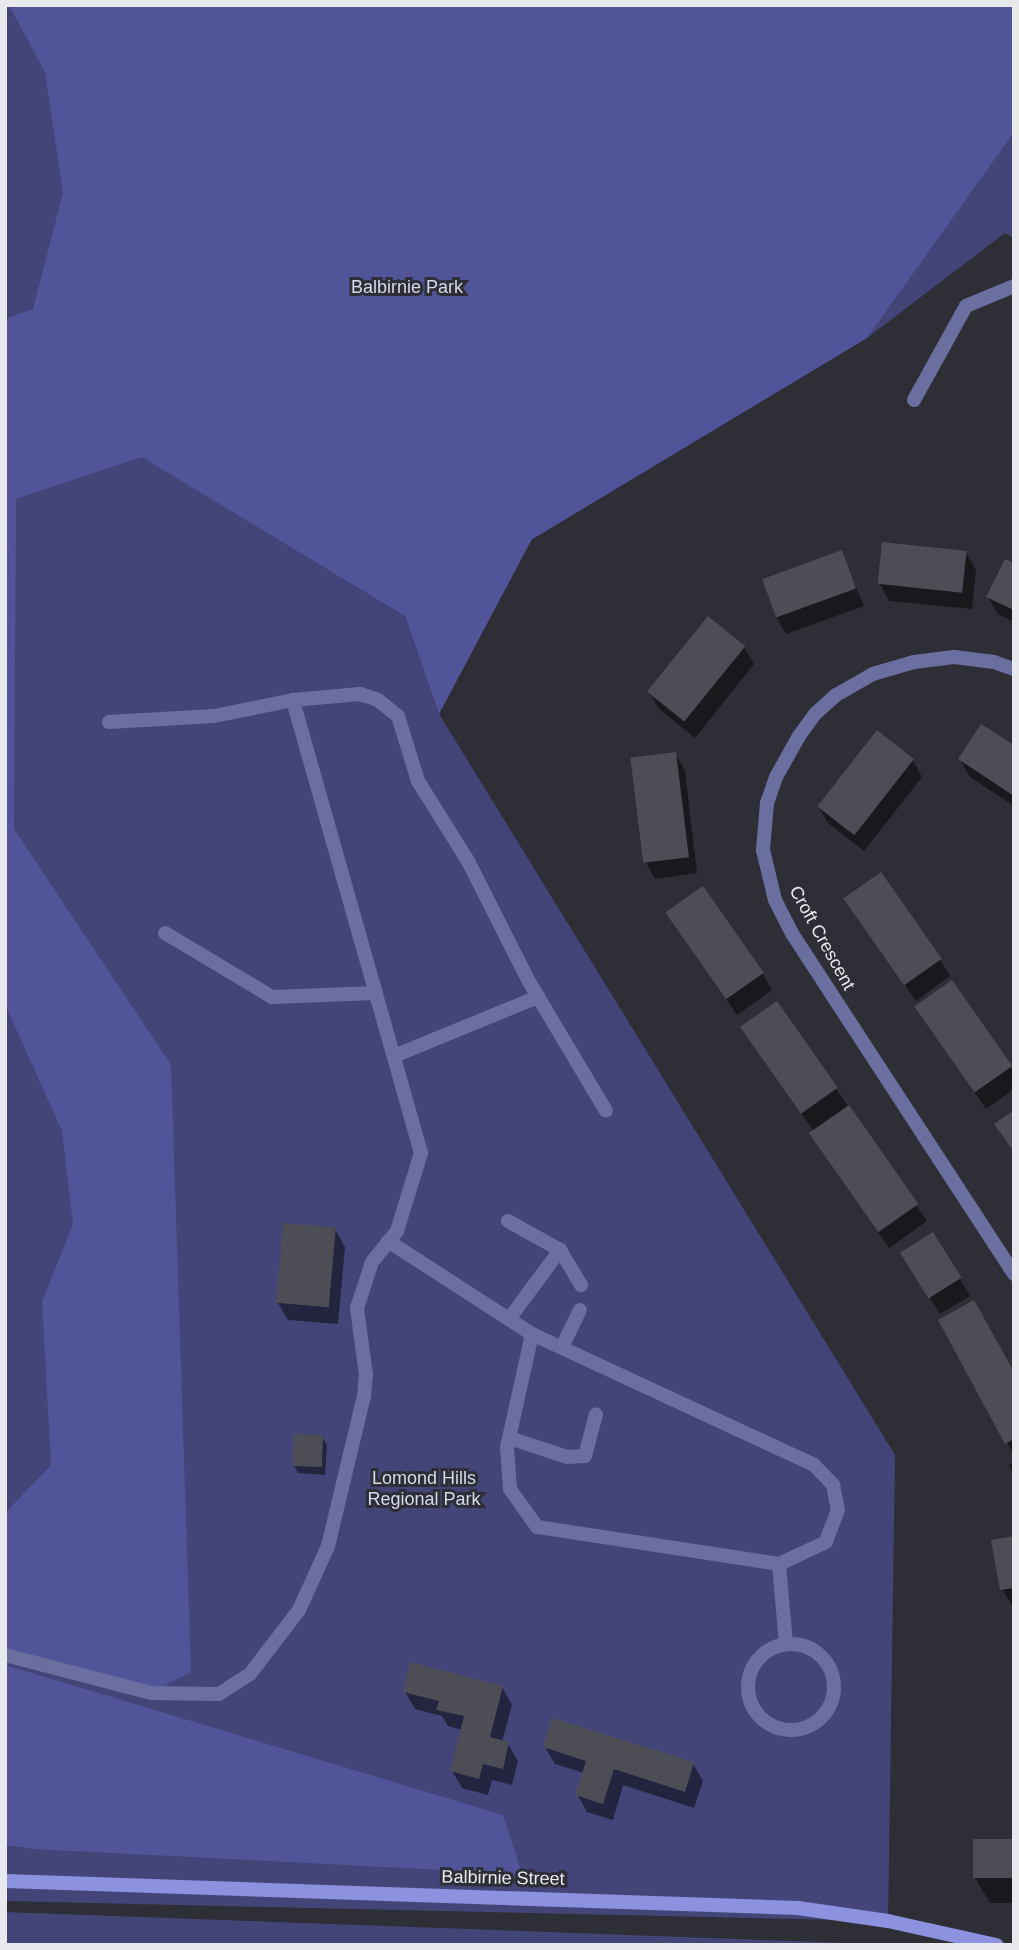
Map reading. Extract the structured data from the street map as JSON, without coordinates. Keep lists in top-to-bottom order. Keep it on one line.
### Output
{"streets":{"main road":["Balbirnie Street"],"street":["Croft Crescent"]},"parks":["Balbirnie Park","Lomond Hills Regional Park"]}
